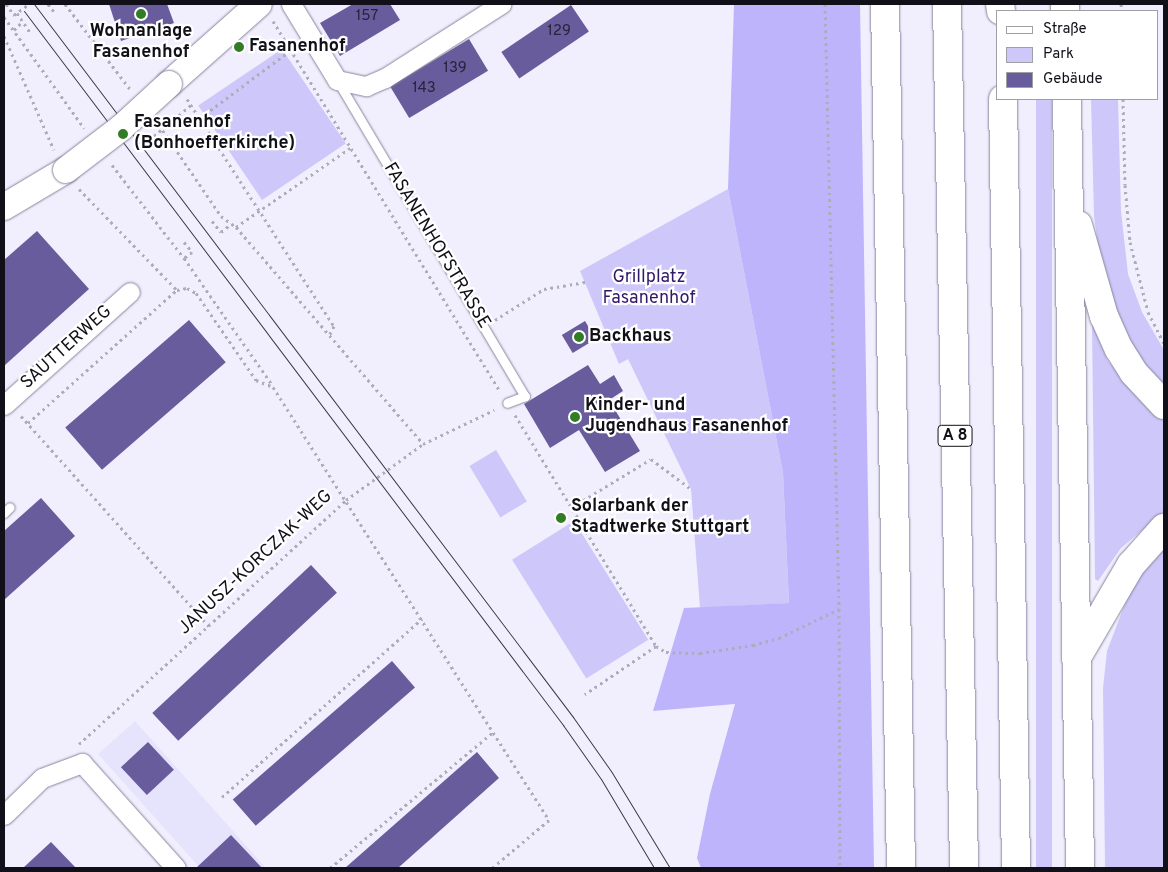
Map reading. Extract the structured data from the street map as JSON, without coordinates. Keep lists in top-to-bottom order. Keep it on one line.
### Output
{"streets":{"highway":["A 8"],"street":["FASANENHOFSTRASSE","SAUTTERWEG"],"path":["JANUSZ-KORCZAK-WEG"]},"parks":["Grillplatz Fasanenhof"],"places":["Wohnanlage Fasanenhof","Fasanenhof","Fasanenhof (Bonhoefferkirche)","Backhaus","Kinder- und Jugendhaus Fasanenhof","Solarbank der Stadtwerke Stuttgart"],"house_numbers":["157","129","139","143"],"legend":["Straße","Park","Gebäude"]}
